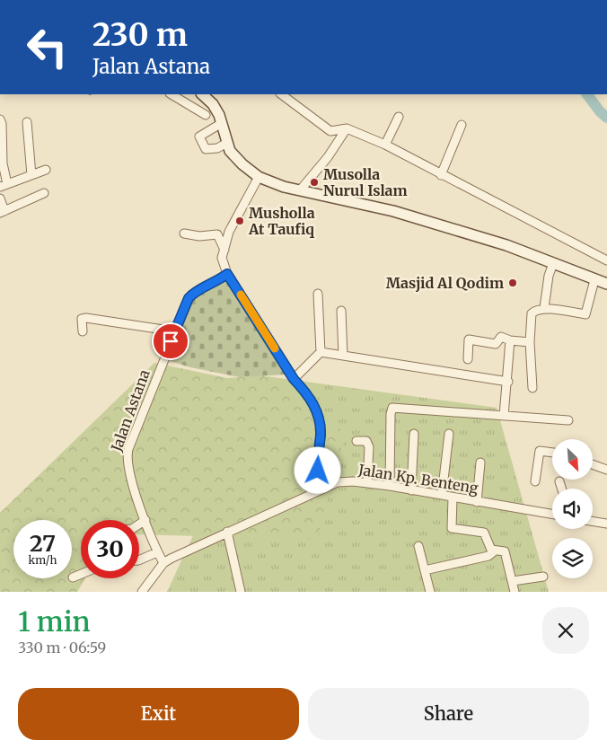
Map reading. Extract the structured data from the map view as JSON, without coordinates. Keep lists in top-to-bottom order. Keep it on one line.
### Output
{"streets":{"street":["Jalan Astana","Jalan Kp. Benteng"]},"crossings":[["Jalan Astana","Jalan Kp. Benteng"]],"places":["Musolla Nurul Islam","Musholla At Taufiq","Masjid Al Qodim"],"north":"bottom right","page":{"turn":["230 m","Jalan Astana"],"speed":"27 km/h","limit":"30","heading":["1 min","330 m · 06:59"],"buttons":["Exit","Share"]}}
